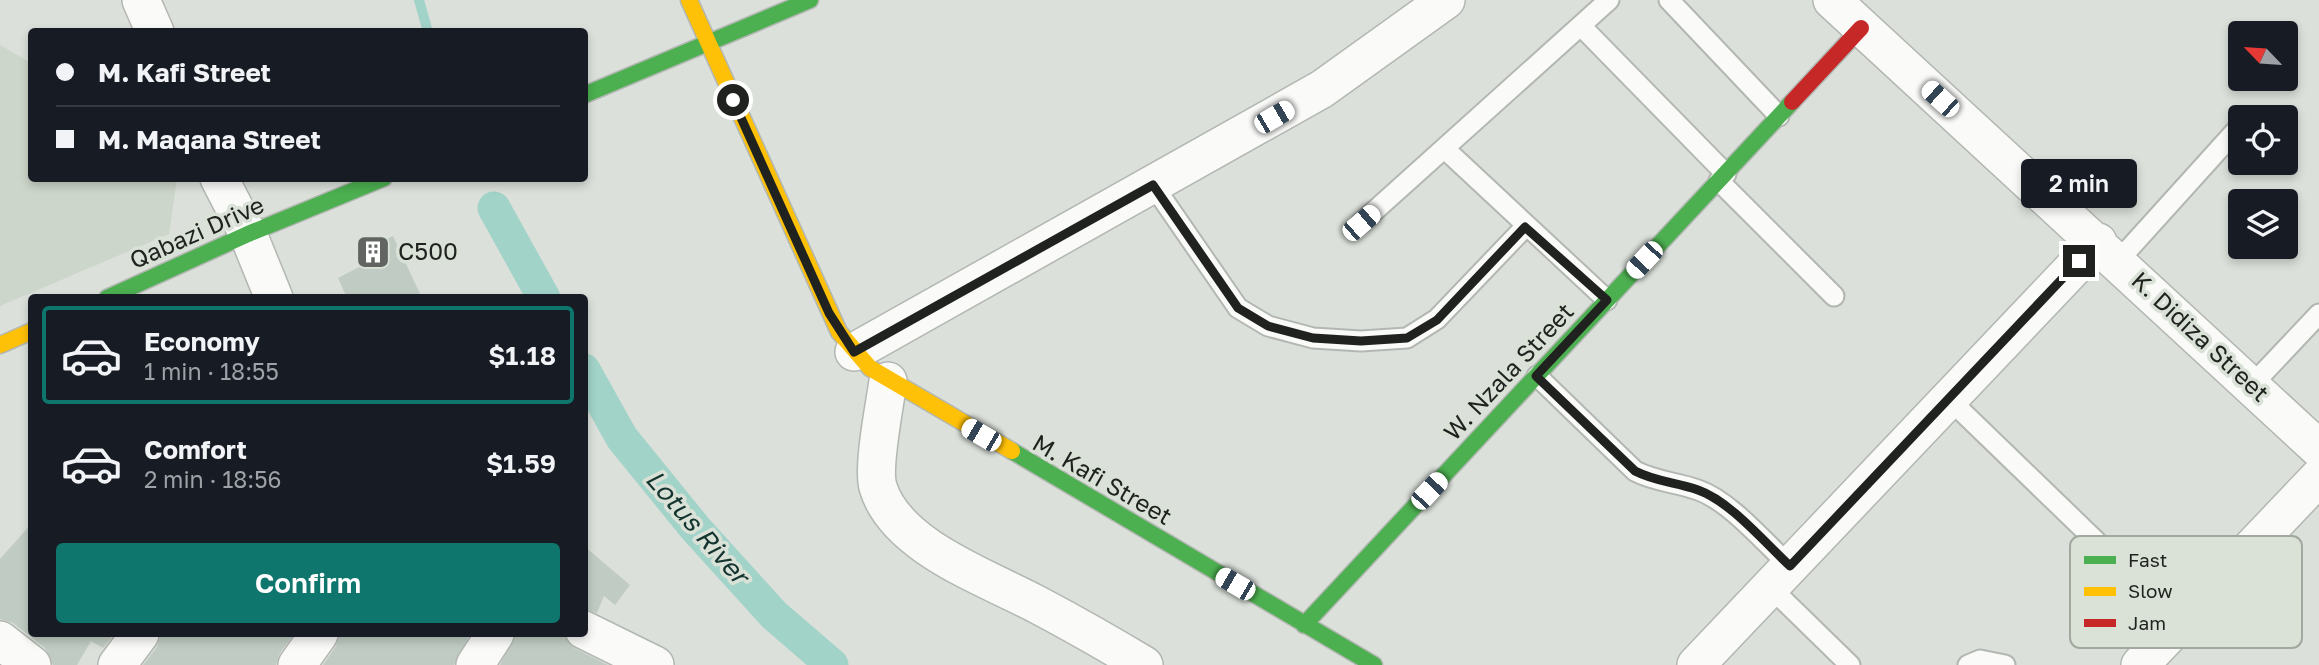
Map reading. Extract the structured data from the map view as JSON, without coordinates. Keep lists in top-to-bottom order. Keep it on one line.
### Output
{"streets":{"street":["Qabazi Drive","K. Didiza Street","W. Nzala Street","M. Kafi Street"]},"crossings":[["K. Didiza Street","W. Nzala Street"],["W. Nzala Street","M. Kafi Street"]],"water":["Lotus River"],"places":{"building":["C500"]},"legend":["Fast","Slow","Jam"],"north":"top left","page":{"banner":["M. Kafi Street","M. Maqana Street"],"bubble":"2 min","list":[{"name":"Economy","note":"1 min · 18:55","value":"$1.18"},{"name":"Comfort","note":"2 min · 18:56","value":"$1.59"}],"buttons":"Confirm"}}
